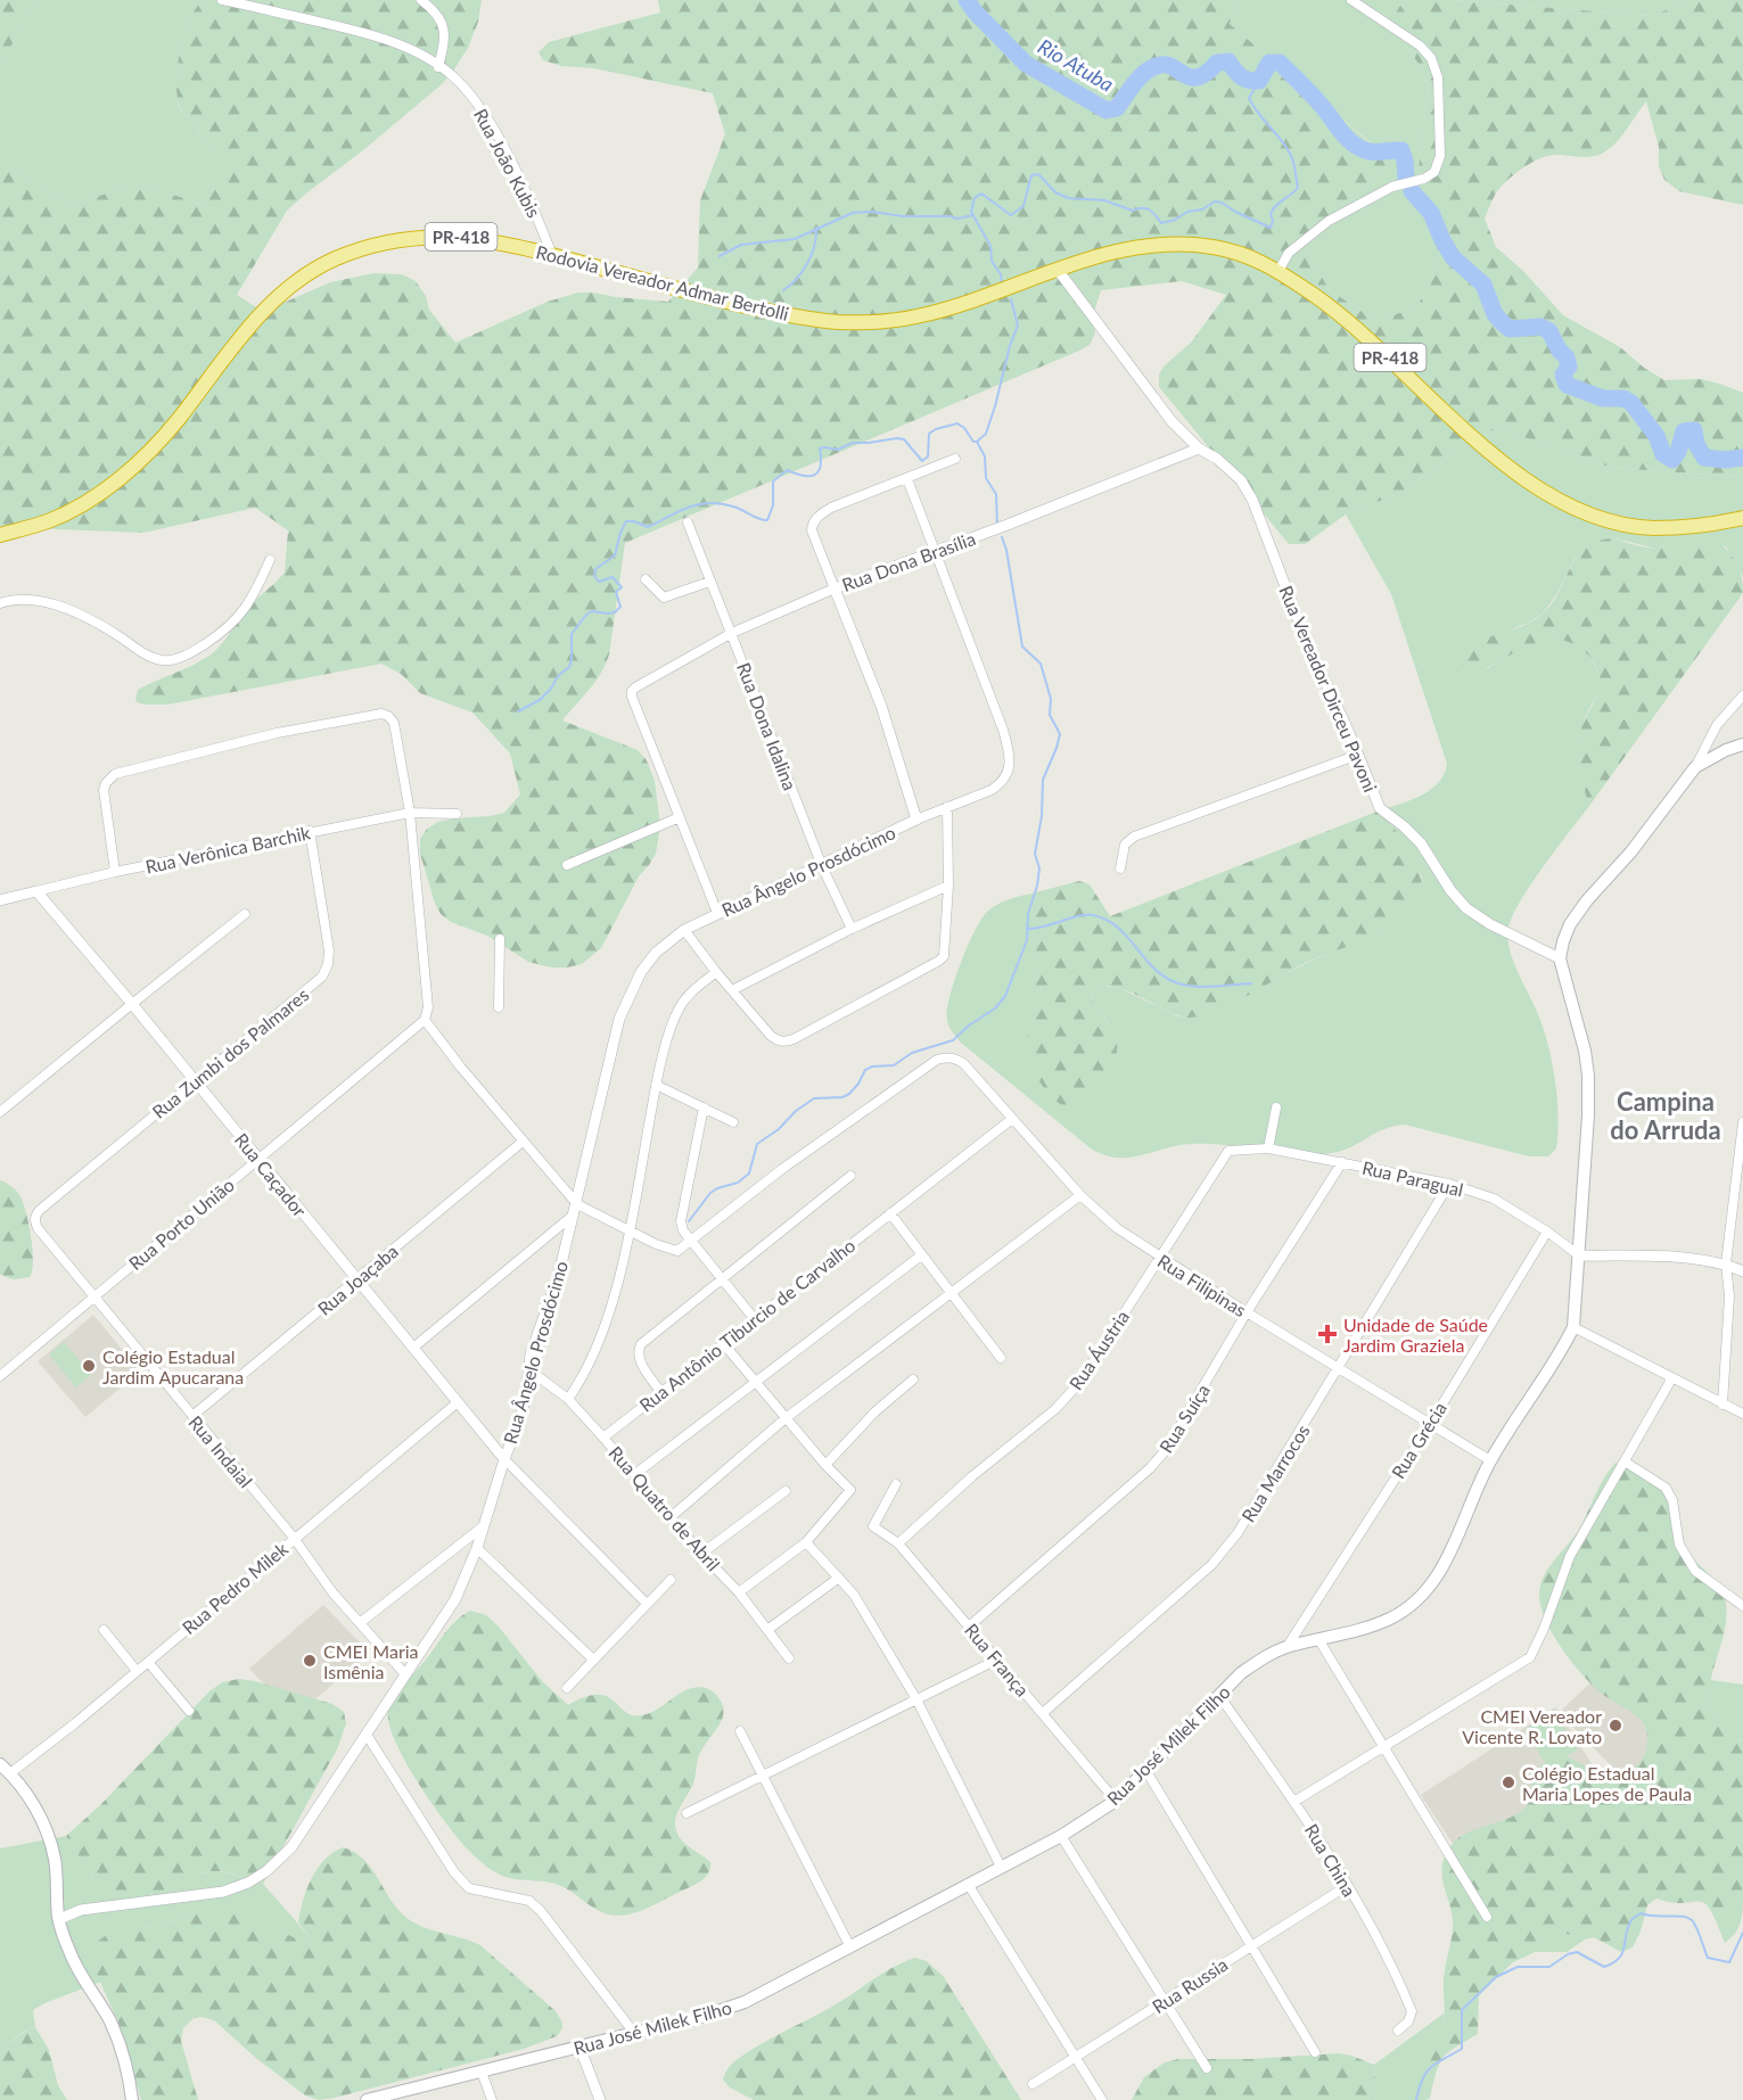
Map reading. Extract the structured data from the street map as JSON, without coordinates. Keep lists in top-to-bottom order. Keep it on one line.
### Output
{"streets":{"highway":["PR-418","Rodovia Vereador Admar Bertolli"],"main road":["Rua José Milek Filho"],"street":["Rua João Kubis","Rua Dona Brasília","Rua Vereador Dirceu Pavoni","Rua Dona Idalina","Rua Verônica Barchik","Rua Ângelo Prosdócimo","Rua Zumbi dos Palmares","Rua Caçador","Rua Paragual","Rua Porto União","Rua Joaçaba","Rua Filipinas","Rua Antônio Tiburcio de Carvalho","Rua Áustria","Rua Suíça","Rua Grécia","Rua Indaial","Rua Marrocos","Rua Quatro de Abril","Rua Pedro Milek","Rua França","Rua China","Rua Russia"]},"crossings":[["Rua João Kubis","Rodovia Vereador Admar Bertolli"],["Rodovia Vereador Admar Bertolli","Rua Vereador Dirceu Pavoni"],["Rua Dona Brasília","Rua Vereador Dirceu Pavoni"],["Rua Dona Brasília","Rua Dona Idalina"],["Rua Dona Brasília","Rua Ângelo Prosdócimo"],["Rua Dona Idalina","Rua Ângelo Prosdócimo"],["Rua Verônica Barchik","Rua Zumbi dos Palmares"],["Rua Verônica Barchik","Rua Caçador"],["Rua Ângelo Prosdócimo","Rua Caçador"],["Rua Ângelo Prosdócimo","Rua Indaial"],["Rua Ângelo Prosdócimo","Rua Quatro de Abril"],["Rua Zumbi dos Palmares","Rua Caçador"],["Rua Zumbi dos Palmares","Rua Indaial"],["Rua Caçador","Rua Porto União"],["Rua Caçador","Rua Joaçaba"],["Rua Caçador","Rua Pedro Milek"],["Rua Paragual","Rua Áustria"],["Rua Paragual","Rua Suíça"],["Rua Paragual","Rua Grécia"],["Rua Paragual","Rua Marrocos"],["Rua Paragual","Rua José Milek Filho"],["Rua Porto União","Rua Indaial"],["Rua Joaçaba","Rua Indaial"],["Rua Filipinas","Rua Antônio Tiburcio de Carvalho"],["Rua Filipinas","Rua Áustria"],["Rua Filipinas","Rua Suíça"],["Rua Filipinas","Rua Grécia"],["Rua Filipinas","Rua Marrocos"],["Rua Filipinas","Rua José Milek Filho"],["Rua Antônio Tiburcio de Carvalho","Rua Quatro de Abril"],["Rua Áustria","Rua França"],["Rua Suíça","Rua França"],["Rua Grécia","Rua José Milek Filho"],["Rua Indaial","Rua Pedro Milek"],["Rua Marrocos","Rua França"],["Rua França","Rua José Milek Filho"],["Rua José Milek Filho","Rua China"],["Rua China","Rua Russia"]],"districts":["Campina do Arruda"],"water":["Rio Atuba"],"places":{"health":["Unidade de Saúde Jardim Graziela"],"other":["Colégio Estadual Jardim Apucarana","CMEI Maria Ismênia","CMEI Vereador Vicente R. Lovato","Colégio Estadual Maria Lopes de Paula"]}}
